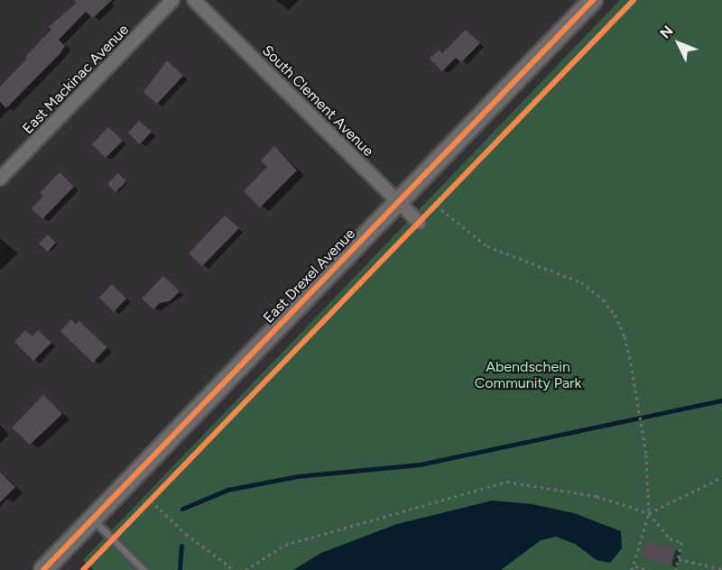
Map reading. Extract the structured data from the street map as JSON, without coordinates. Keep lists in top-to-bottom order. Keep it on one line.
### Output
{"streets":{"street":["East Mackinac Avenue","South Clement Avenue","East Drexel Avenue"]},"crossings":[["South Clement Avenue","East Drexel Avenue"]],"parks":["Abendschein Community Park"],"north":"top left"}
